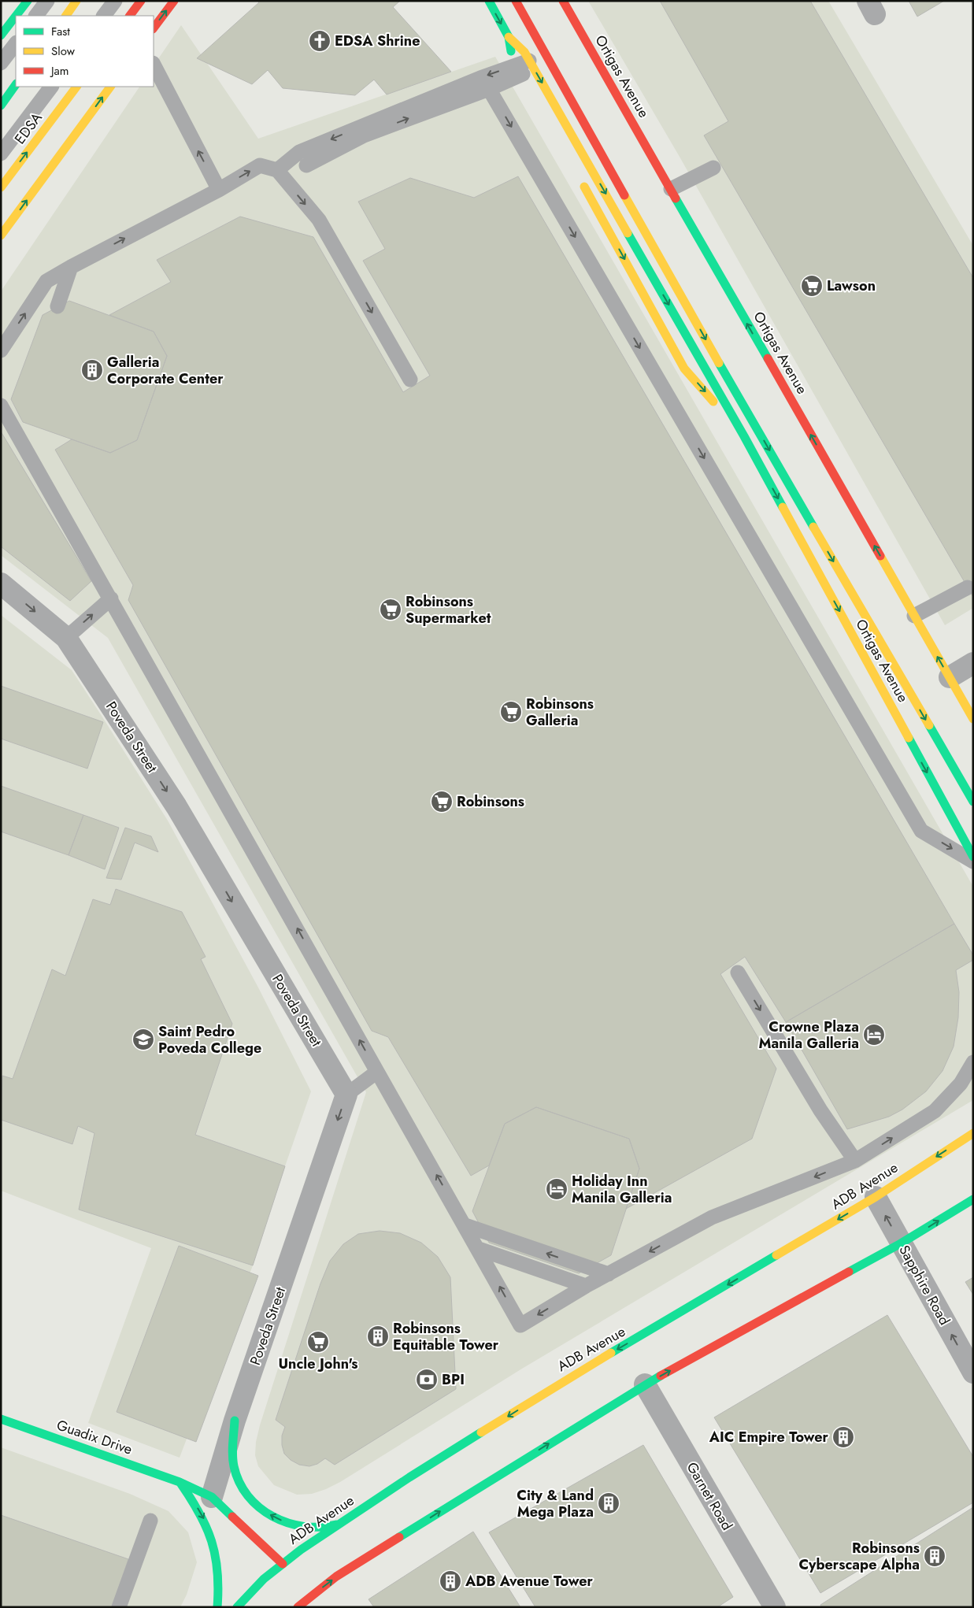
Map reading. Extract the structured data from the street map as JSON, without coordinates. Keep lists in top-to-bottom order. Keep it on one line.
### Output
{"streets":{"main road":["Ortigas Avenue","EDSA","ADB Avenue","Guadix Drive"],"street":["Poveda Street","Sapphire Road","Garnet Road"]},"crossings":[["Poveda Street","Guadix Drive"],["ADB Avenue","Sapphire Road"],["ADB Avenue","Guadix Drive"]],"one_way":["Poveda Street","Sapphire Road"],"places":{"church":["EDSA Shrine"],"supermarket":["Lawson","Robinsons Supermarket","Robinsons Galleria","Robinsons","Uncle John's"],"building":["Galleria Corporate Center","Robinsons Equitable Tower","AIC Empire Tower","City & Land Mega Plaza","Robinsons Cyberscape Alpha","ADB Avenue Tower"],"hotel":["Crowne Plaza Manila Galleria","Holiday Inn Manila Galleria"],"school or university":["Saint Pedro Poveda College"],"bank":["BPI"]},"legend":["Fast","Slow","Jam"]}
